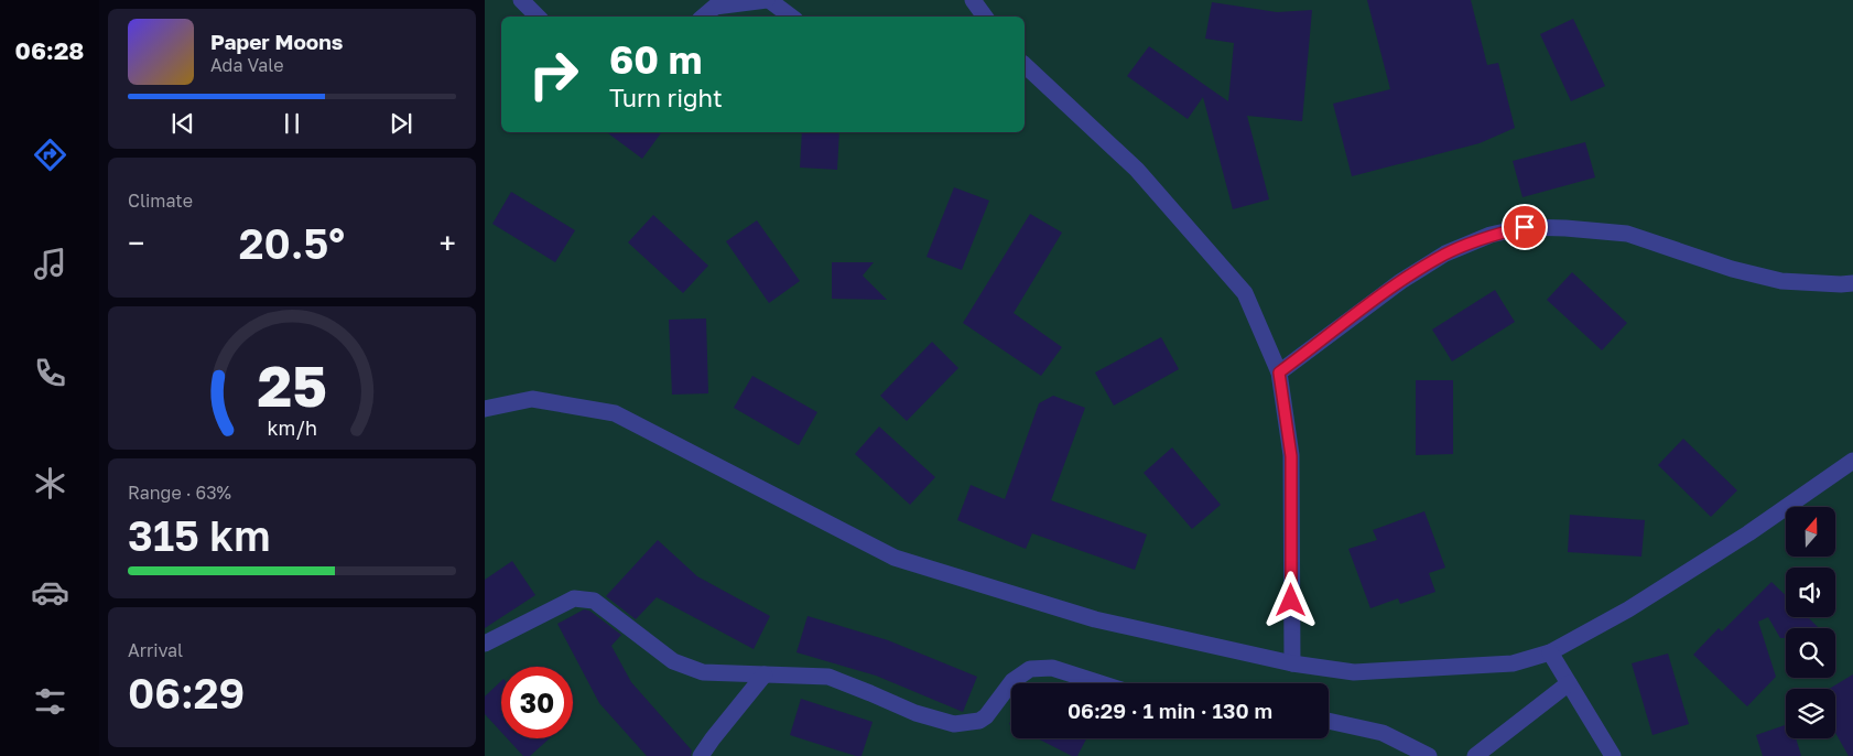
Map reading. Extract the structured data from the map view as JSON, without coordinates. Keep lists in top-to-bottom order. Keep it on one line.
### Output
{"north":"top","page":{"tabs":"06:28","turn":["60 m","Turn right"],"song":["Paper Moons","Ada Vale"],"tile":["Climate",["Range · 63%","315 km"],["Arrival","06:29"]],"heat":["−","20.5°","+"],"limit":"30","trip":"06:29 · 1 min · 130 m","gauge":["25","km/h"]}}
